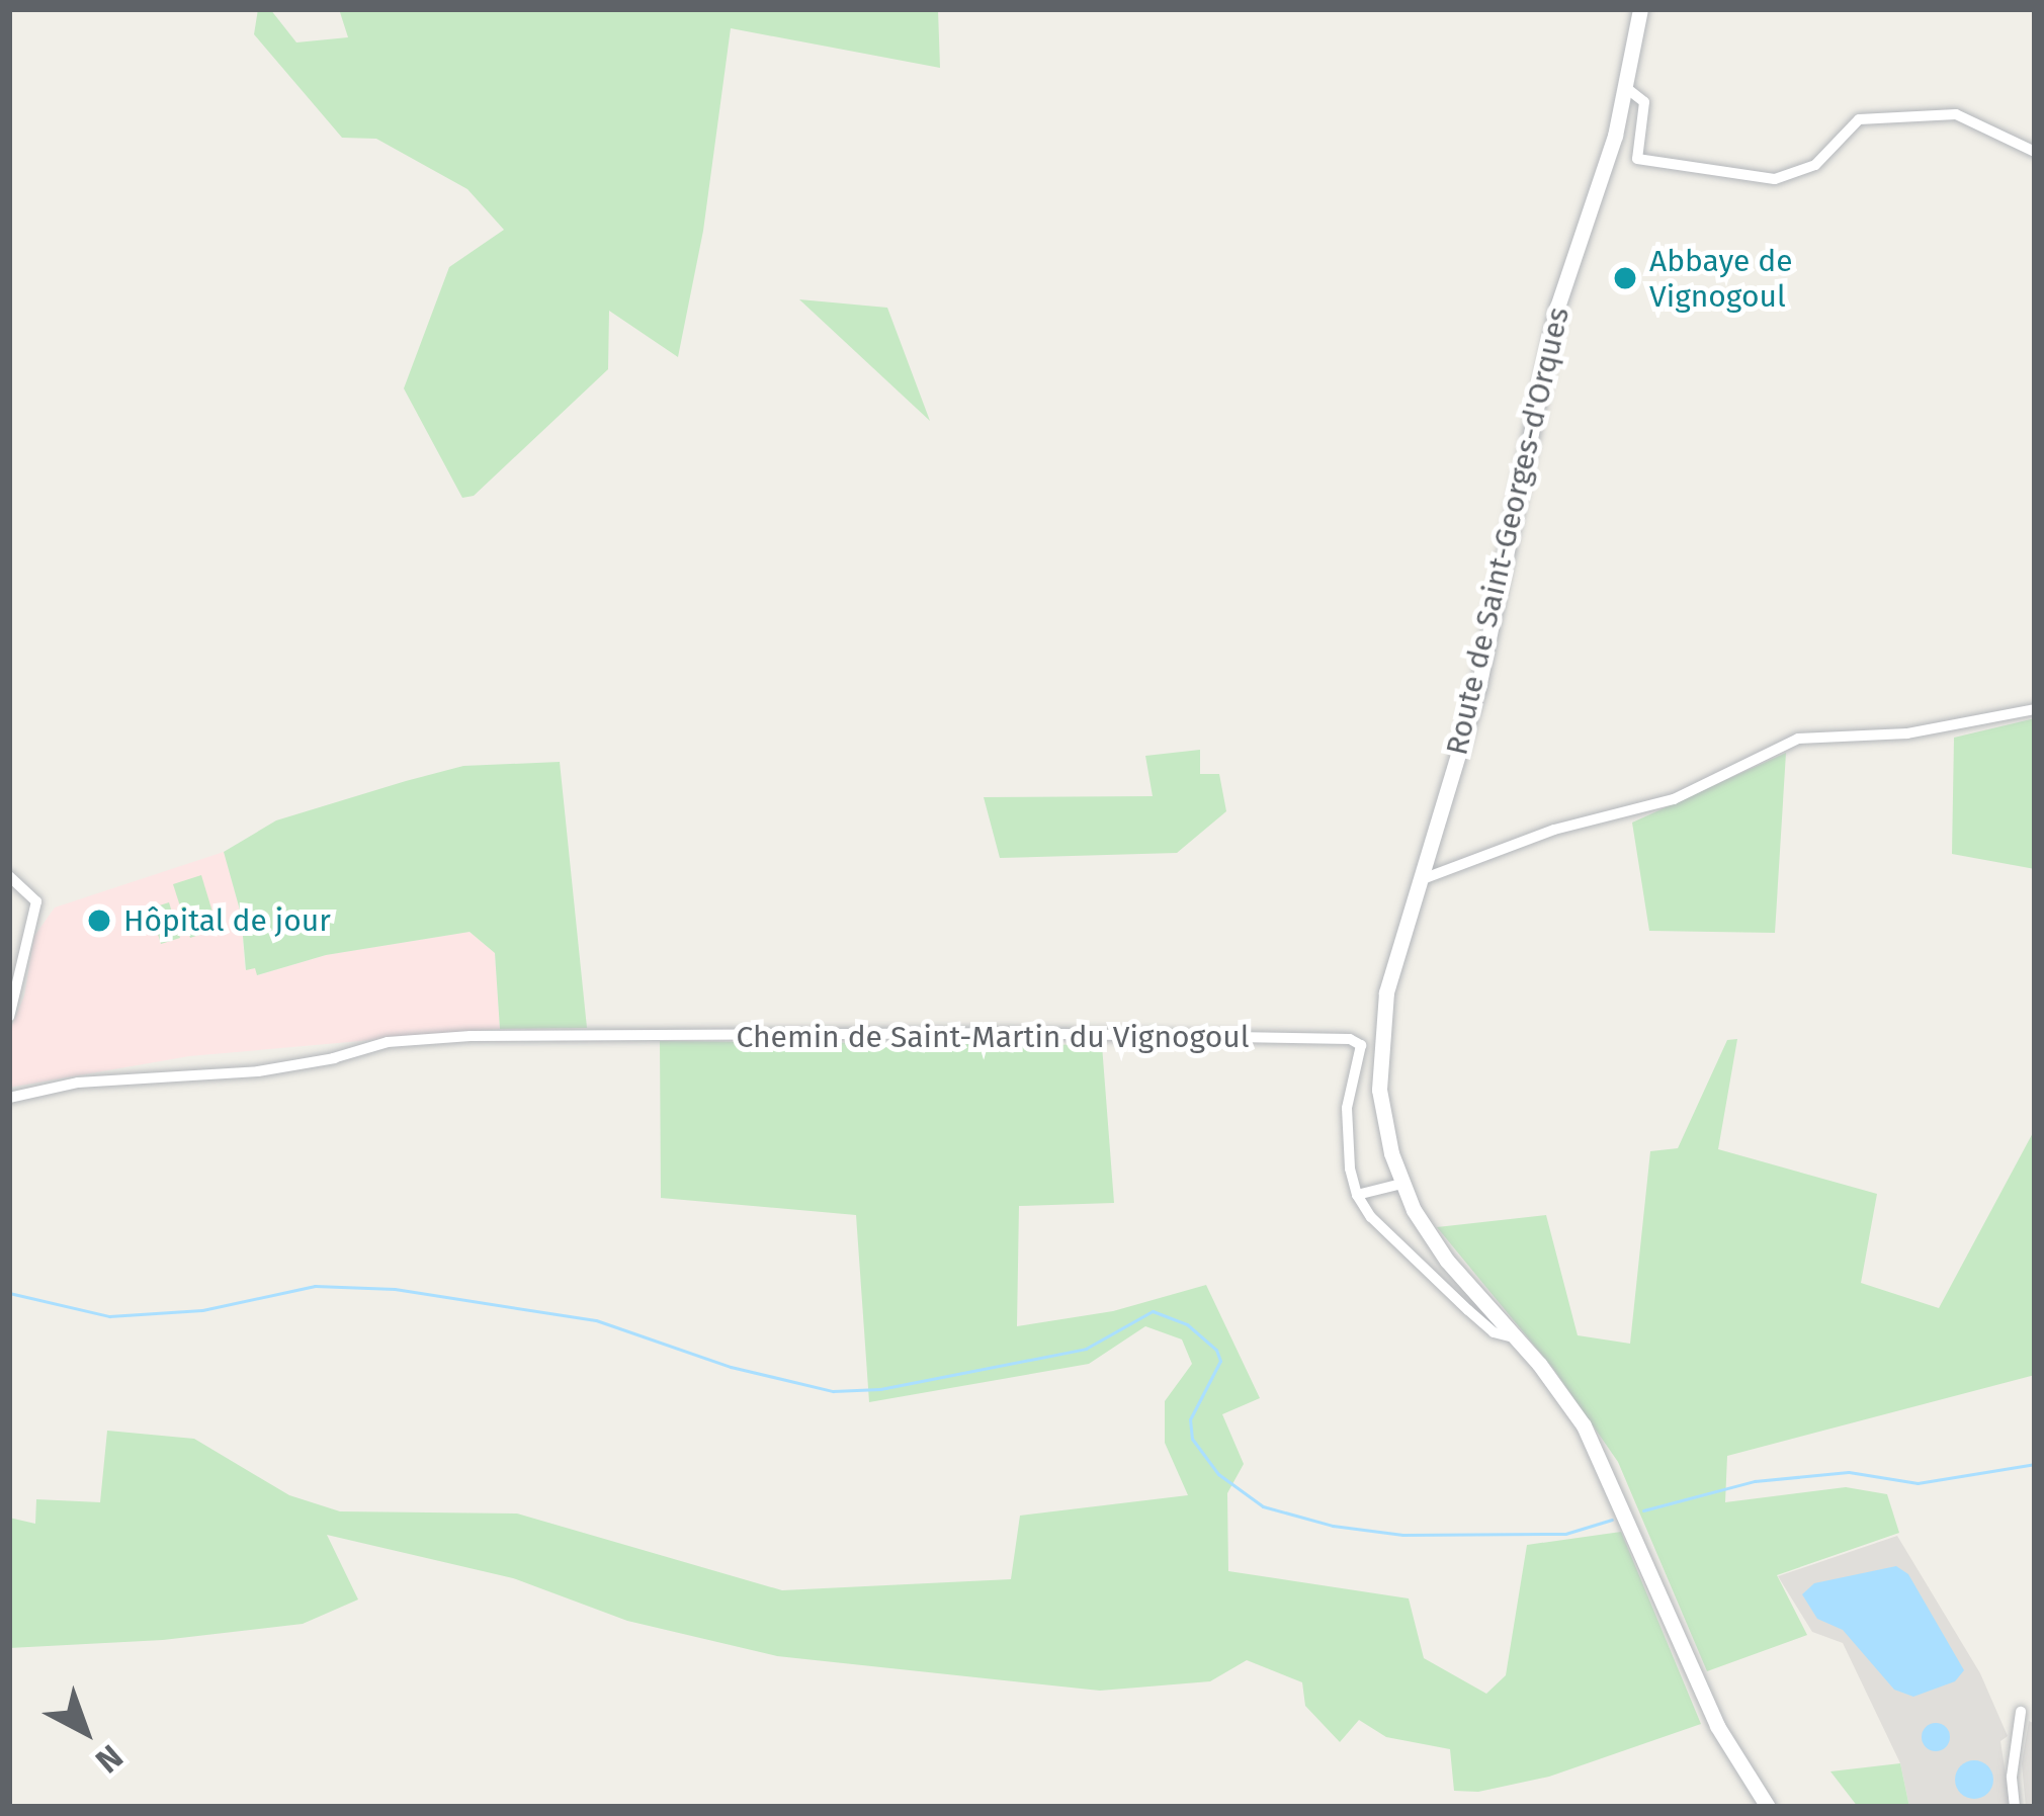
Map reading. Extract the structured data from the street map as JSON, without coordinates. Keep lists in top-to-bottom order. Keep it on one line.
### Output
{"streets":{"street":["Route de Saint-Georges-d'Orques","Chemin de Saint-Martin du Vignogoul"]},"places":["Abbaye de Vignogoul","Hôpital de jour"],"north":"bottom right"}
